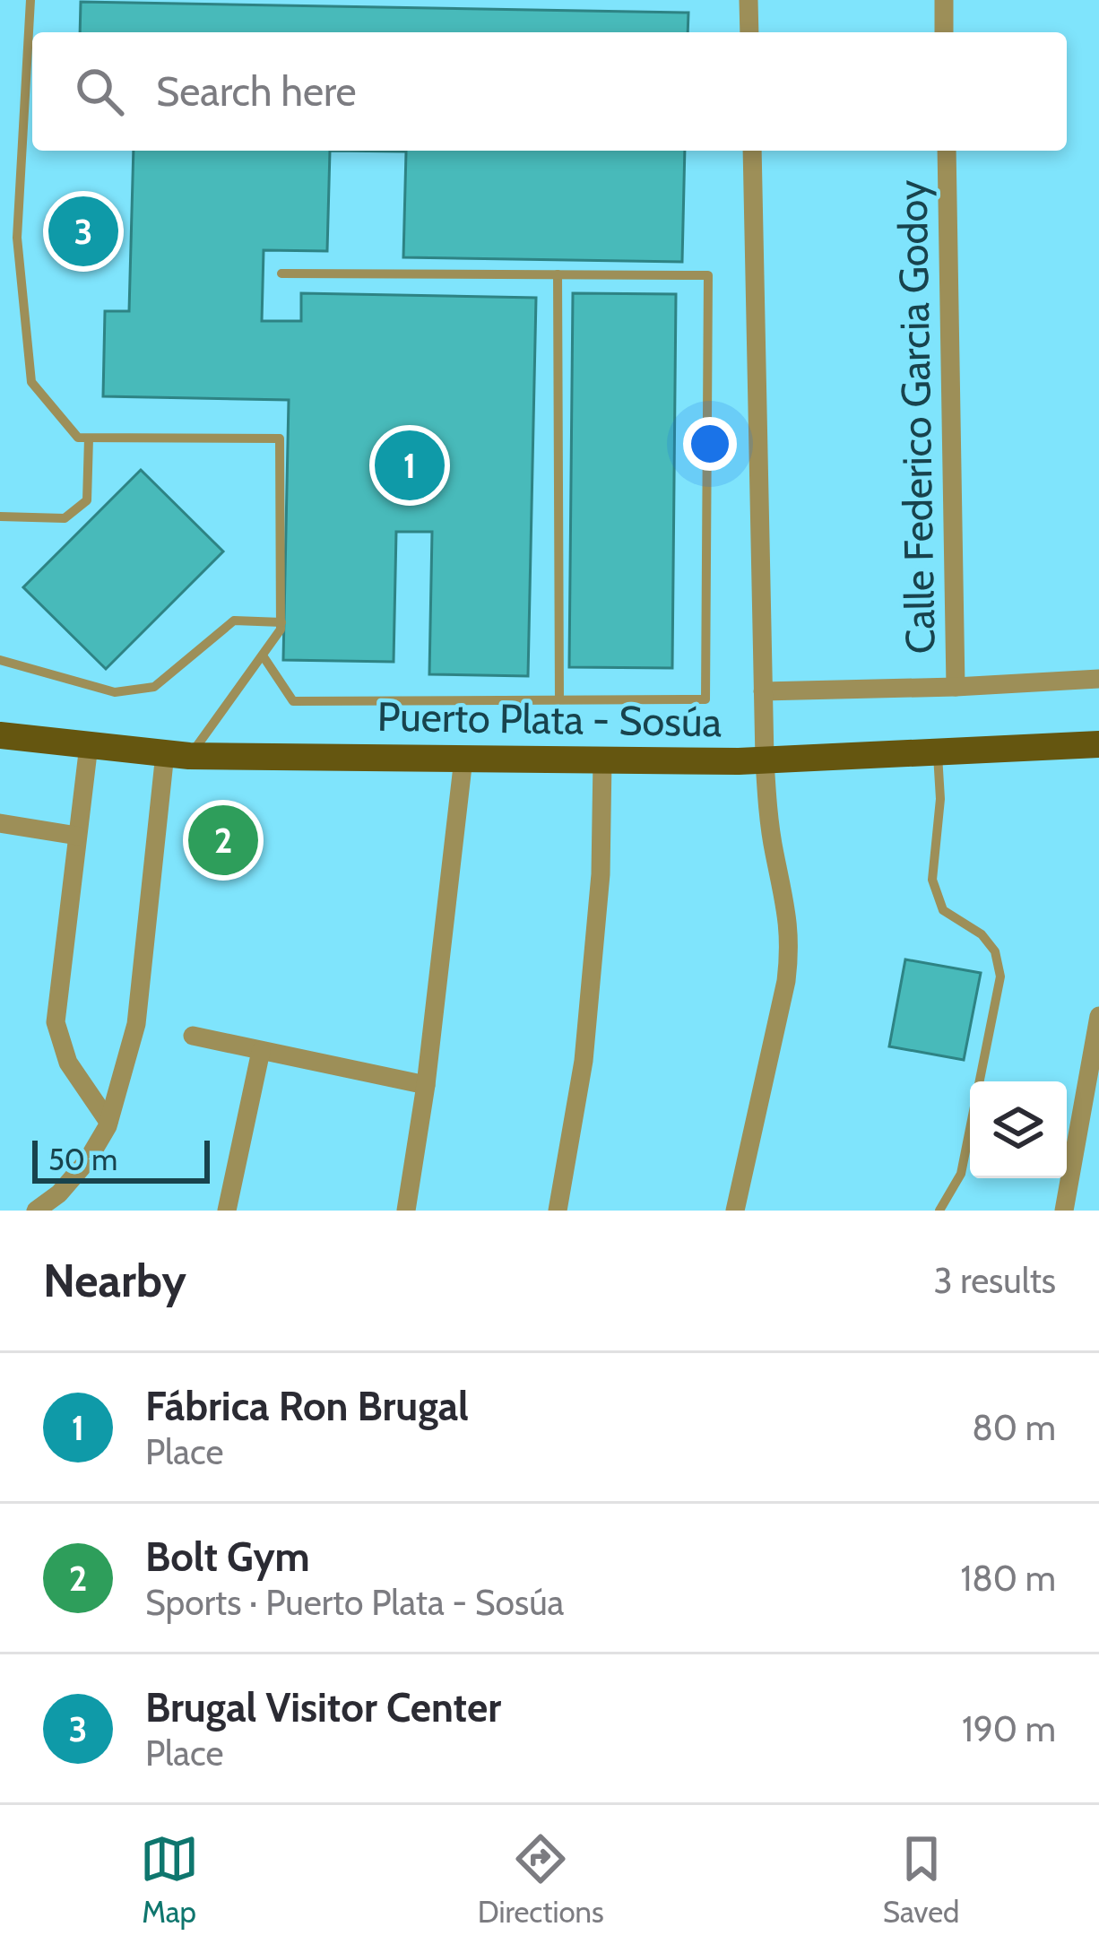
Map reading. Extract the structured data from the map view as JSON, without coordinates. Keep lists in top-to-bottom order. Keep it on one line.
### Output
{"streets":{"main road":["Puerto Plata - Sosúa"],"street":["Calle Federico Garcia Godoy"]},"scale_bar":"50 m","page":{"search":"Search here","pins":["3","1","2"],"scale":"50 m","heading":["Nearby","3 results"],"list":[{"mark":"1","name":"Fábrica Ron Brugal","note":"Place","value":"80 m"},{"mark":"2","name":"Bolt Gym","note":"Sports · Puerto Plata - Sosúa","value":"180 m"},{"mark":"3","name":"Brugal Visitor Center","note":"Place","value":"190 m"}],"nav":["Map","Directions","Saved"]}}
